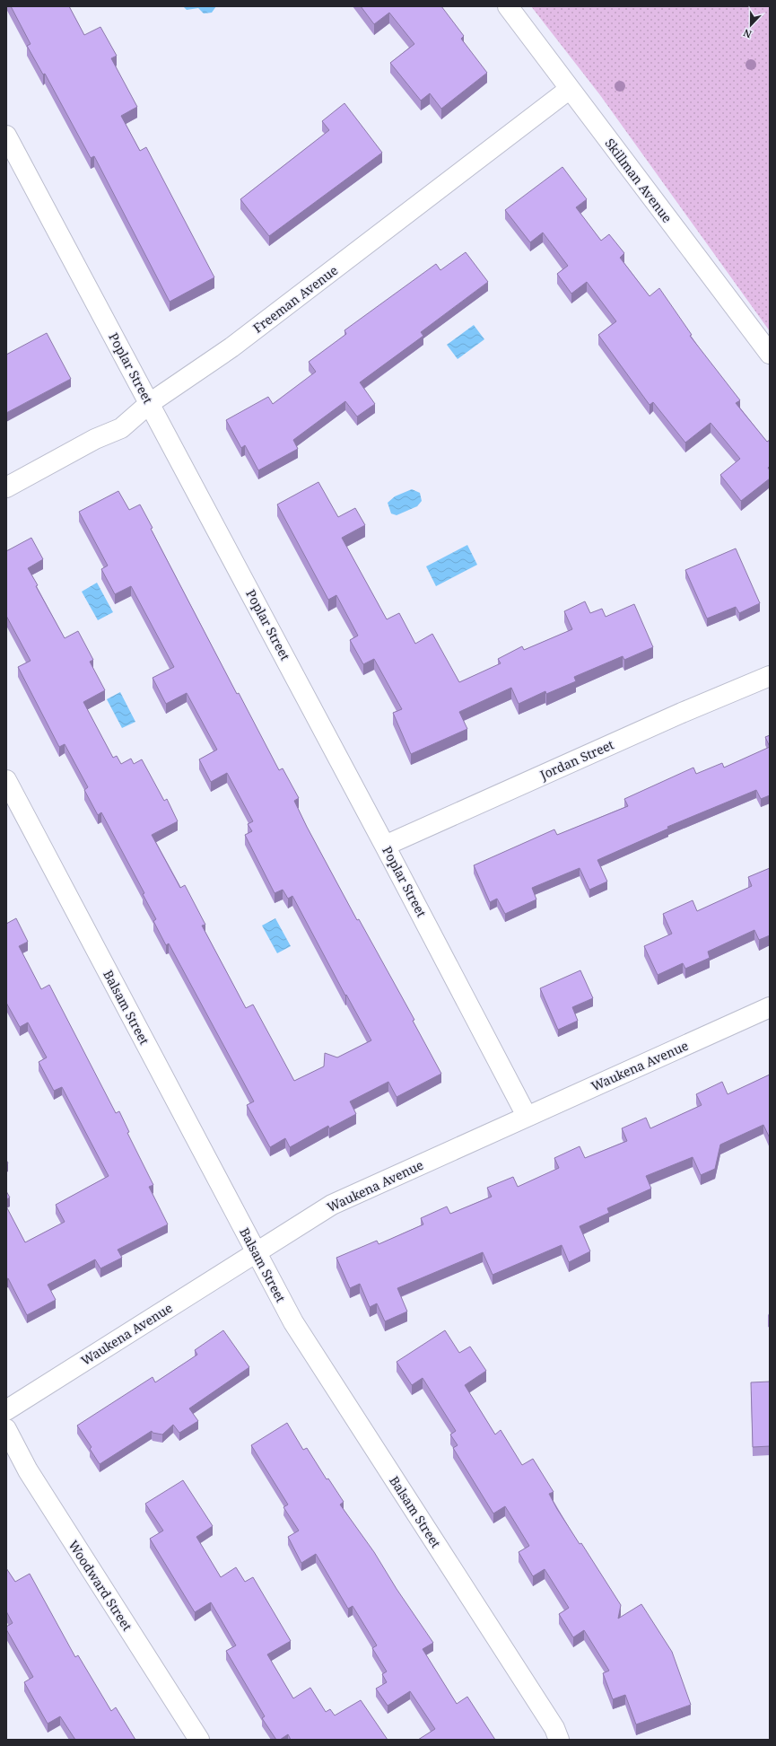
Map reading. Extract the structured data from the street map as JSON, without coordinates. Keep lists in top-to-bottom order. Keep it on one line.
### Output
{"streets":{"street":["Skillman Avenue","Freeman Avenue","Poplar Street","Jordan Street","Balsam Street","Waukena Avenue","Woodward Street"]},"crossings":[["Skillman Avenue","Freeman Avenue"],["Freeman Avenue","Poplar Street"],["Poplar Street","Jordan Street"],["Poplar Street","Waukena Avenue"],["Balsam Street","Waukena Avenue"]],"north":"bottom"}
